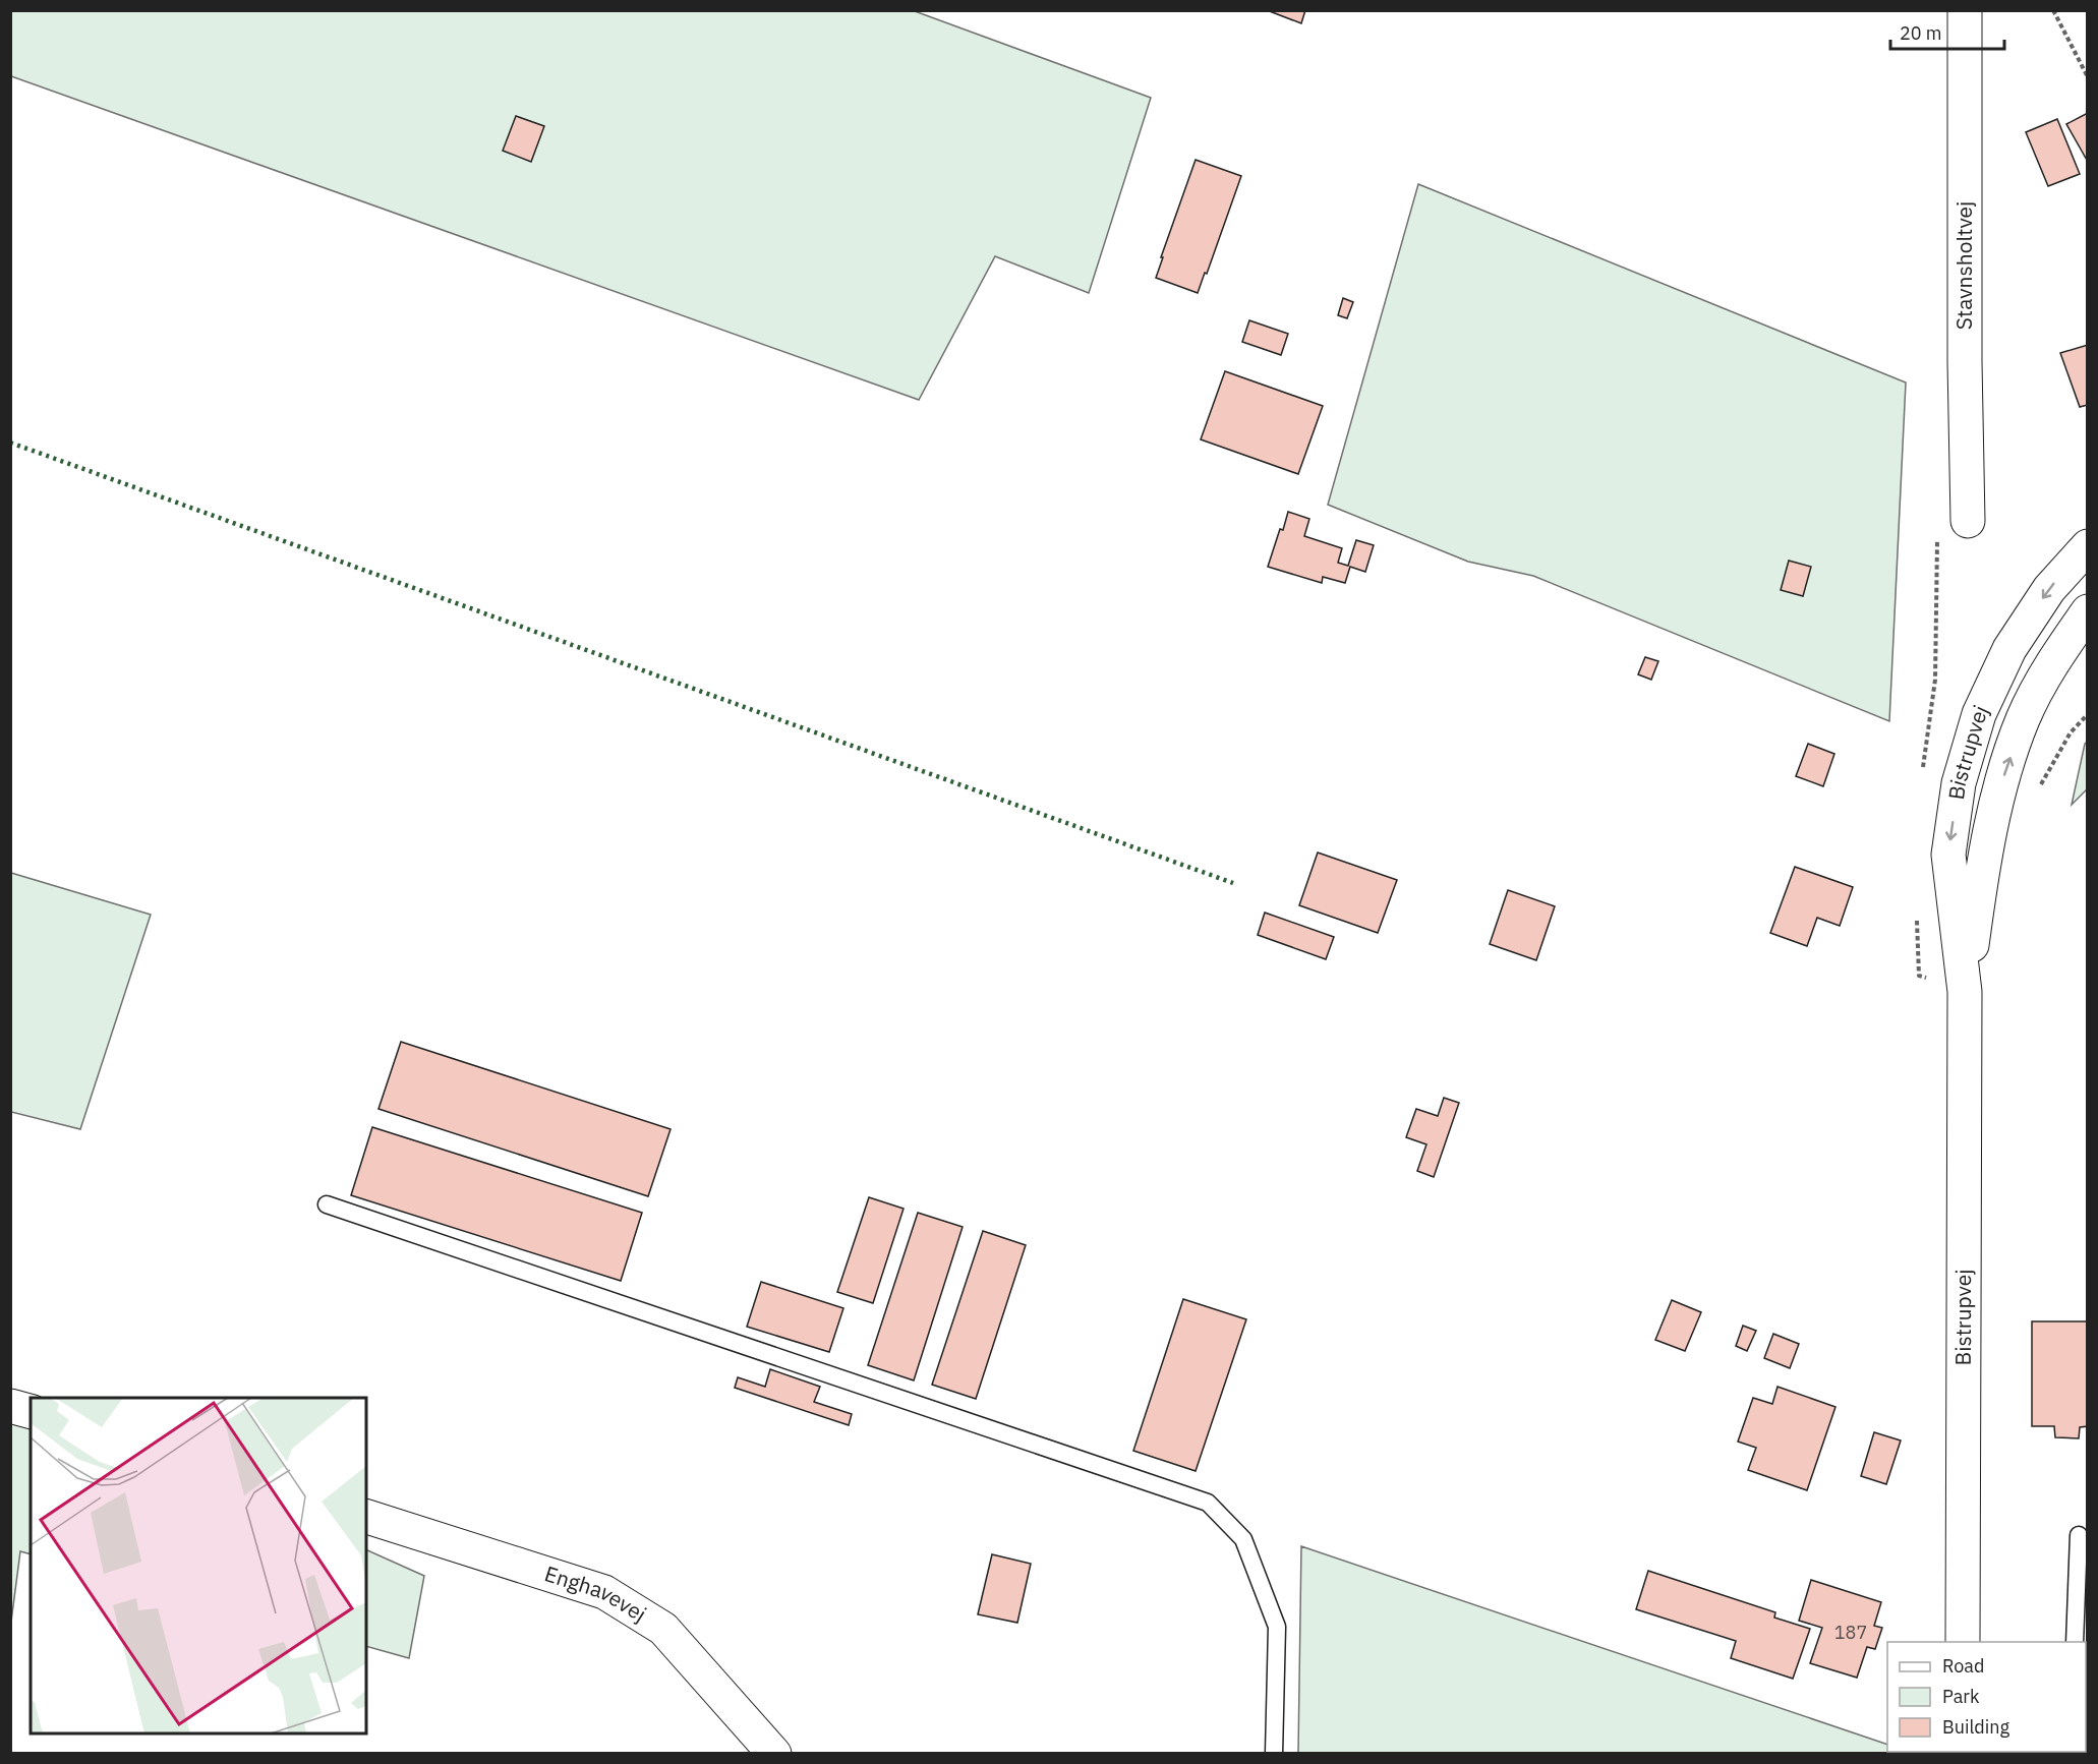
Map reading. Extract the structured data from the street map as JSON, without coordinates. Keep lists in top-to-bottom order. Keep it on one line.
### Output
{"streets":{"main road":["Stavnsholtvej","Bistrupvej","Enghavevej"]},"house_numbers":["187"],"legend":["Road","Park","Building"],"scale_bar":"20 m"}
